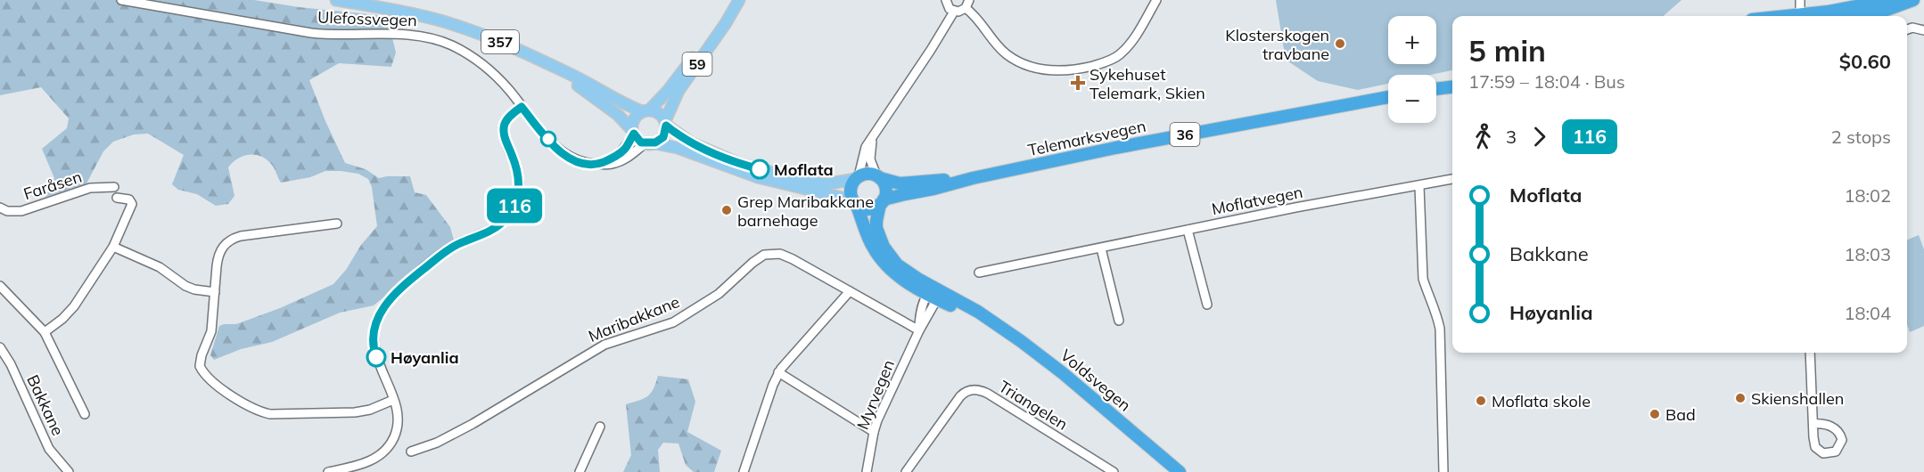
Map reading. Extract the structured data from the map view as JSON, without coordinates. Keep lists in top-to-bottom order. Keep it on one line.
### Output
{"streets":{"highway":["36","Telemarksvegen","Voldsvegen"],"main road":["357","59"],"street":["Ulefossvegen","Faråsen","Moflatvegen","Maribakkane","Myrvegen","Bakkane","Triangelen"]},"crossings":[["Ulefossvegen","357"],["Ulefossvegen","59"],["357","59"],["357","36"],["357","Telemarksvegen"],["357","Voldsvegen"],["36","Telemarksvegen"],["36","Voldsvegen"],["Telemarksvegen","Voldsvegen"],["Maribakkane","Myrvegen"],["Voldsvegen","Myrvegen"]],"places":{"other":["Klosterskogen travbane","Moflata","Grep Maribakkane barnehage","Høyanlia","Skienshallen","Moflata skole","Bad"],"health":["Sykehuset Telemark, Skien"]},"lines":["bus line 116"],"page":{"on_map":"116","map_buttons":["+","−"],"heading":["5 min","17:59 – 18:04 · Bus","$0.60"],"legs":["3","116","2 stops"],"list":[{"name":"Moflata","value":"18:02"},{"name":"Bakkane","value":"18:03"},{"name":"Høyanlia","value":"18:04"}]}}
